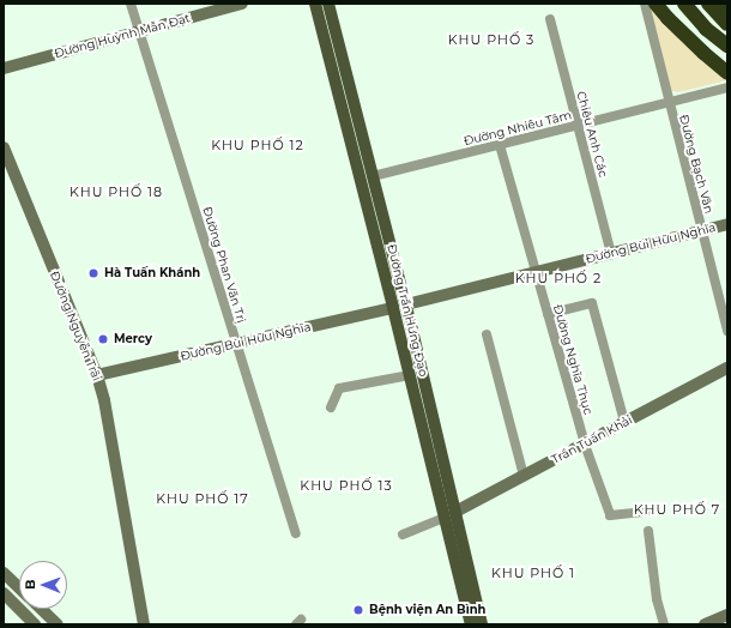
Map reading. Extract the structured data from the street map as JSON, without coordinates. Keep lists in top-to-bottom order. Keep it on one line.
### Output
{"streets":{"main road":["Đường Trần Hưng Đạo"],"street":["Đường Huỳnh Mẫn Đạt","Đường Nhiêu Tâm","Chiêu Anh Các","Đường Bạch Vân","Đường Bùi Hữu Nghĩa","Đường Phan Văn Trị","Đường Nguyễn Trãi","Đường Nghĩa Thục","Trần Tuấn Khải"]},"crossings":[["Đường Huỳnh Mẫn Đạt","Đường Phan Văn Trị"],["Đường Nhiêu Tâm","Chiêu Anh Các"],["Đường Nhiêu Tâm","Đường Bạch Vân"],["Đường Nhiêu Tâm","Đường Trần Hưng Đạo"],["Đường Nhiêu Tâm","Đường Nghĩa Thục"],["Chiêu Anh Các","Đường Bùi Hữu Nghĩa"],["Đường Bạch Vân","Đường Bùi Hữu Nghĩa"],["Đường Bùi Hữu Nghĩa","Đường Phan Văn Trị"],["Đường Bùi Hữu Nghĩa","Đường Trần Hưng Đạo"],["Đường Bùi Hữu Nghĩa","Đường Nguyễn Trãi"],["Đường Bùi Hữu Nghĩa","Đường Nghĩa Thục"],["Đường Trần Hưng Đạo","Trần Tuấn Khải"],["Đường Nghĩa Thục","Trần Tuấn Khải"]],"districts":["KHU PHỐ 3","KHU PHỐ 12","KHU PHỐ 18","KHU PHỐ 2","KHU PHỐ 13","KHU PHỐ 17","KHU PHỐ 7","KHU PHỐ 1"],"places":["Hà Tuấn Khánh","Mercy","Bệnh viện An Bình"],"north":"left"}
